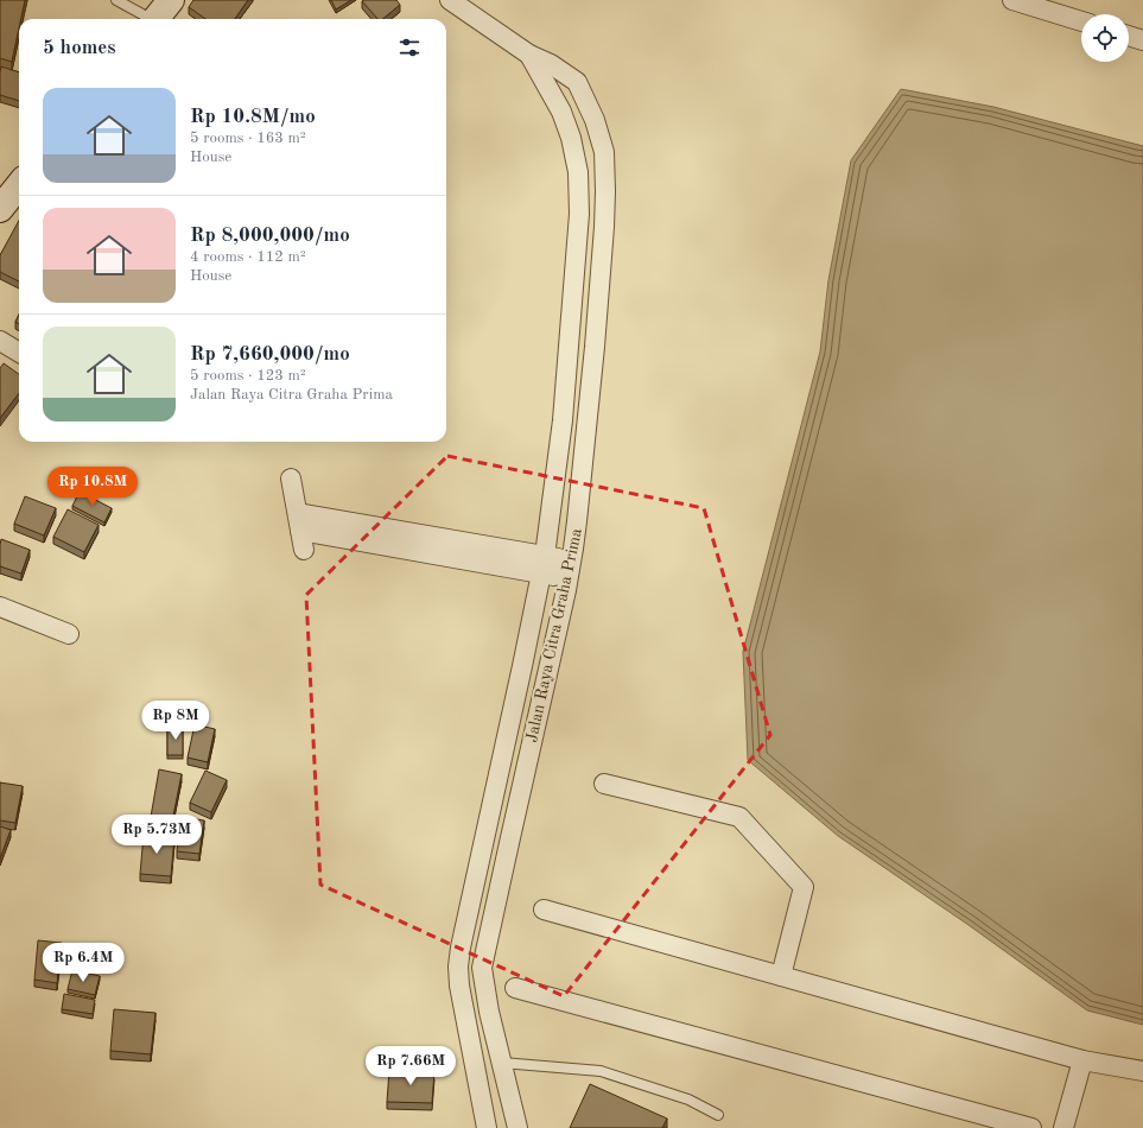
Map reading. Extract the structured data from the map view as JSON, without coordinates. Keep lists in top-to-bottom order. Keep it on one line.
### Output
{"streets":{"street":["Jalan Raya Citra Graha Prima"]},"page":{"heading":"5 homes","list":[{"name":"Rp 10.8M/mo","note":"5 rooms · 163 m² · House"},{"name":"Rp 8,000,000/mo","note":"4 rooms · 112 m² · House"},{"name":"Rp 7,660,000/mo","note":"5 rooms · 123 m² · Jalan Raya Citra Graha Prima"}],"price":["Rp 10.8M","Rp 8M","Rp 5.73M","Rp 6.4M","Rp 7.66M"]}}
